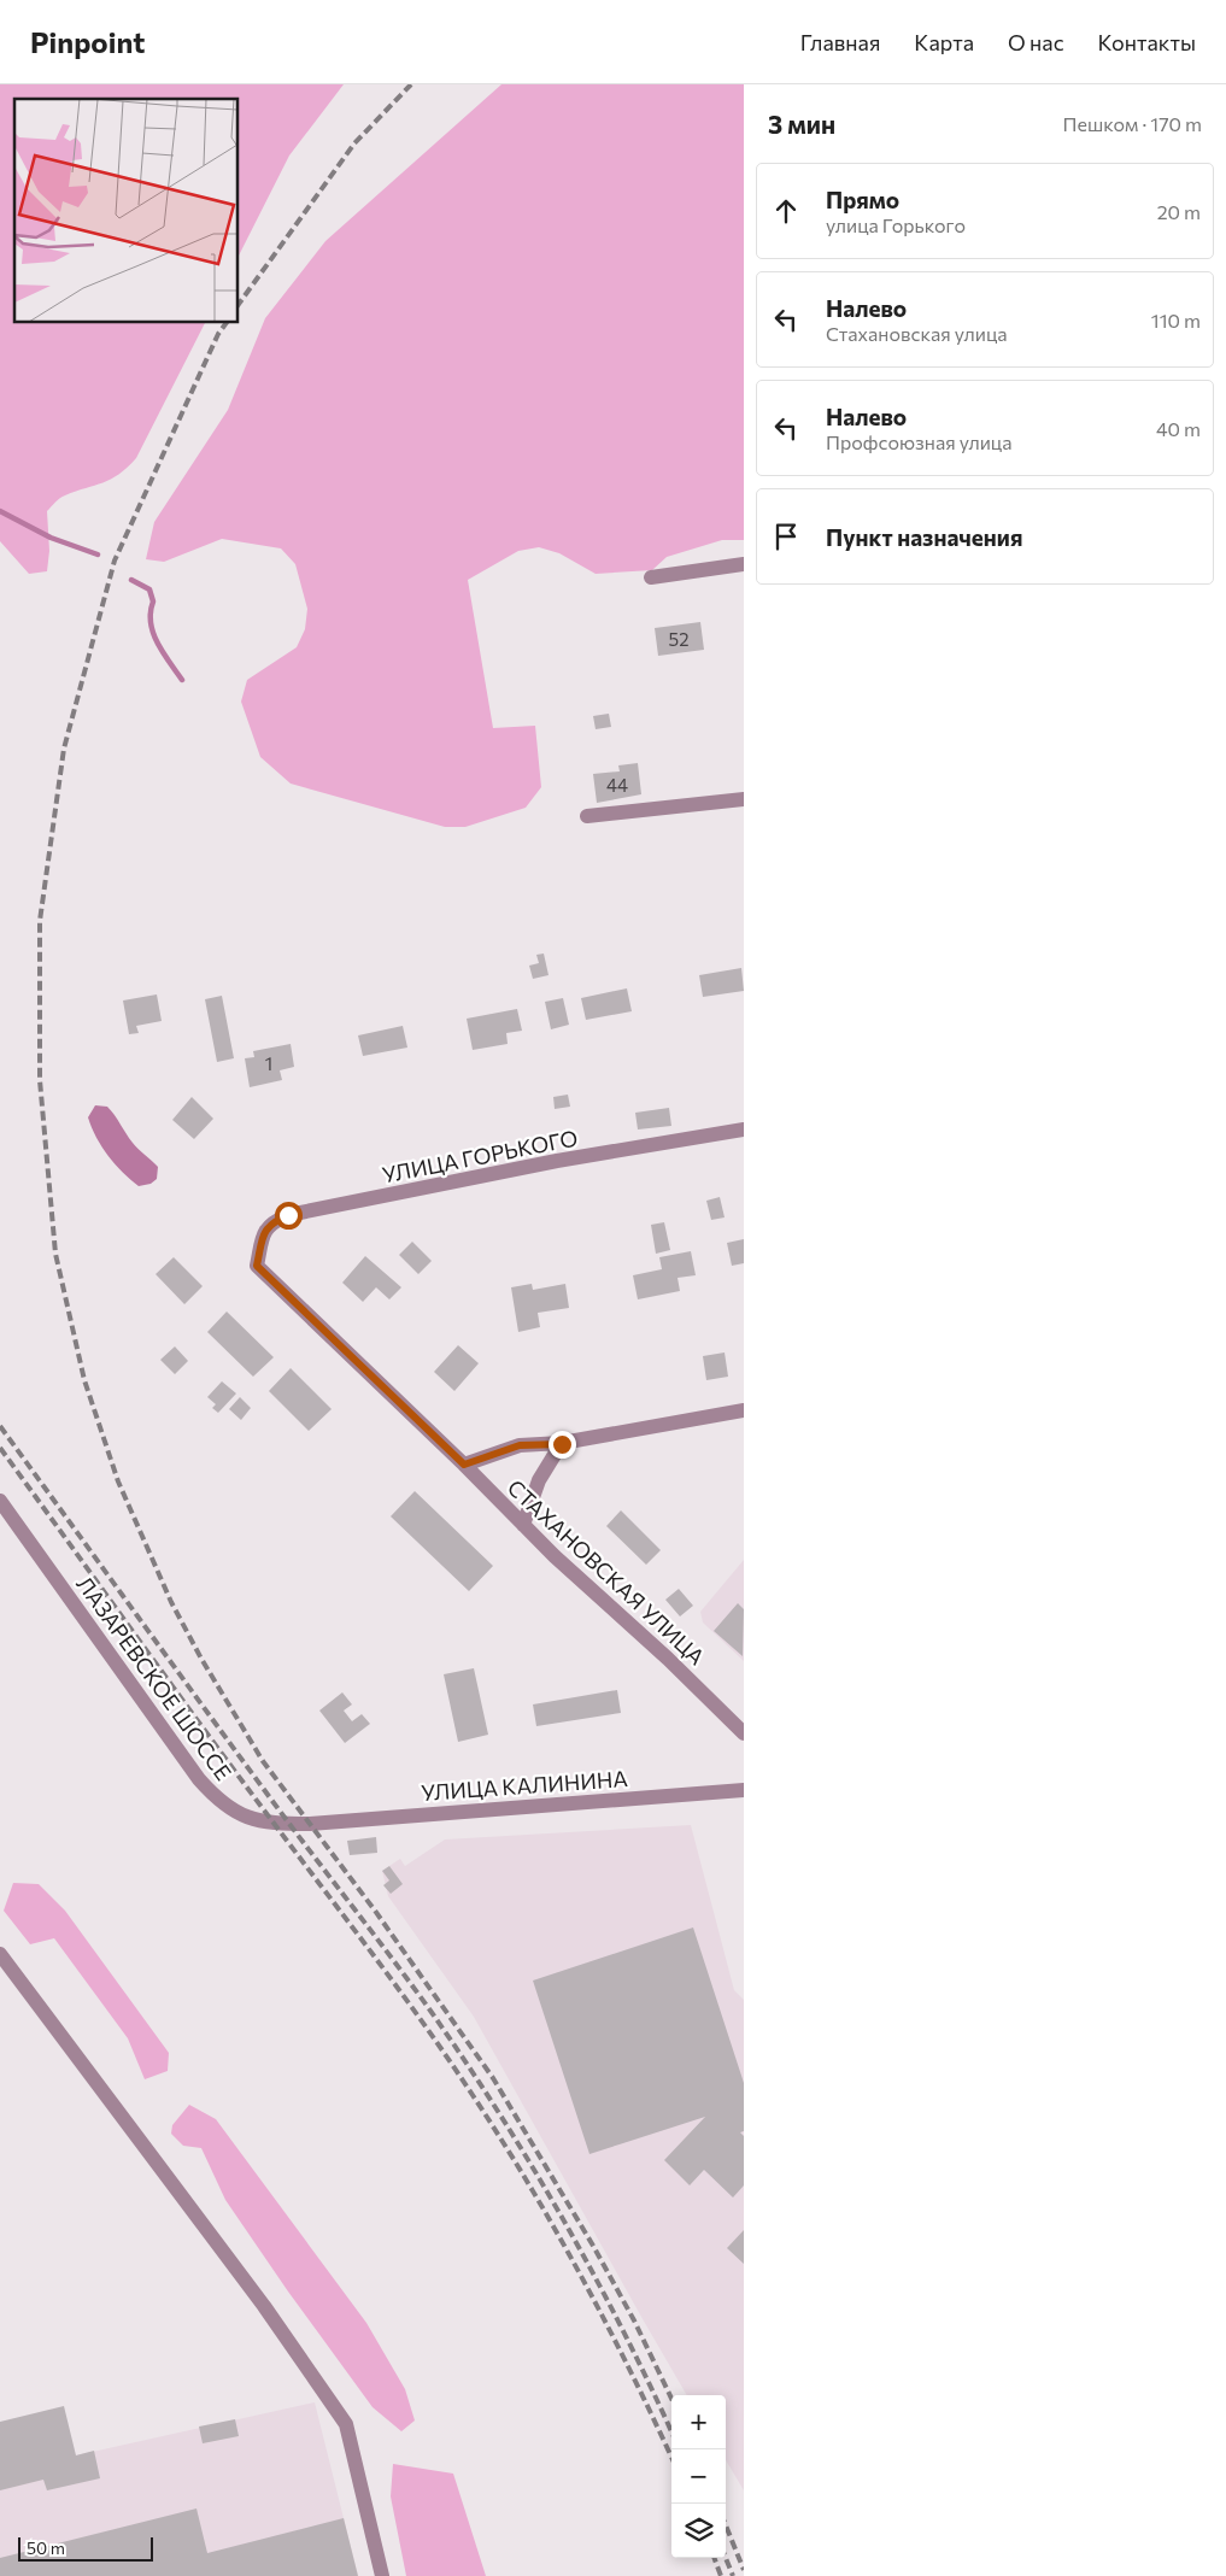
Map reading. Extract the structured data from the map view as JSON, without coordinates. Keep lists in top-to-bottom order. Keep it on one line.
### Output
{"streets":{"street":["УЛИЦА ГОРЬКОГО","СТАХАНОВСКАЯ УЛИЦА","ЛАЗАРЕВСКОЕ ШОССЕ","УЛИЦА КАЛИНИНА"]},"crossings":[["УЛИЦА ГОРЬКОГО","СТАХАНОВСКАЯ УЛИЦА"],["ЛАЗАРЕВСКОЕ ШОССЕ","УЛИЦА КАЛИНИНА"]],"house_numbers":["52","44","1"],"scale_bar":"50 m","page":{"header":"Pinpoint","nav":["Главная","Карта","О нас","Контакты"],"heading":["3 мин","Пешком · 170 m"],"list":[["Прямо","улица Горького","20 m"],["Налево","Стахановская улица","110 m"],["Налево","Профсоюзная улица","40 m"],"Пункт назначения"],"map_buttons":["+","−"],"scale":"50 m"}}
